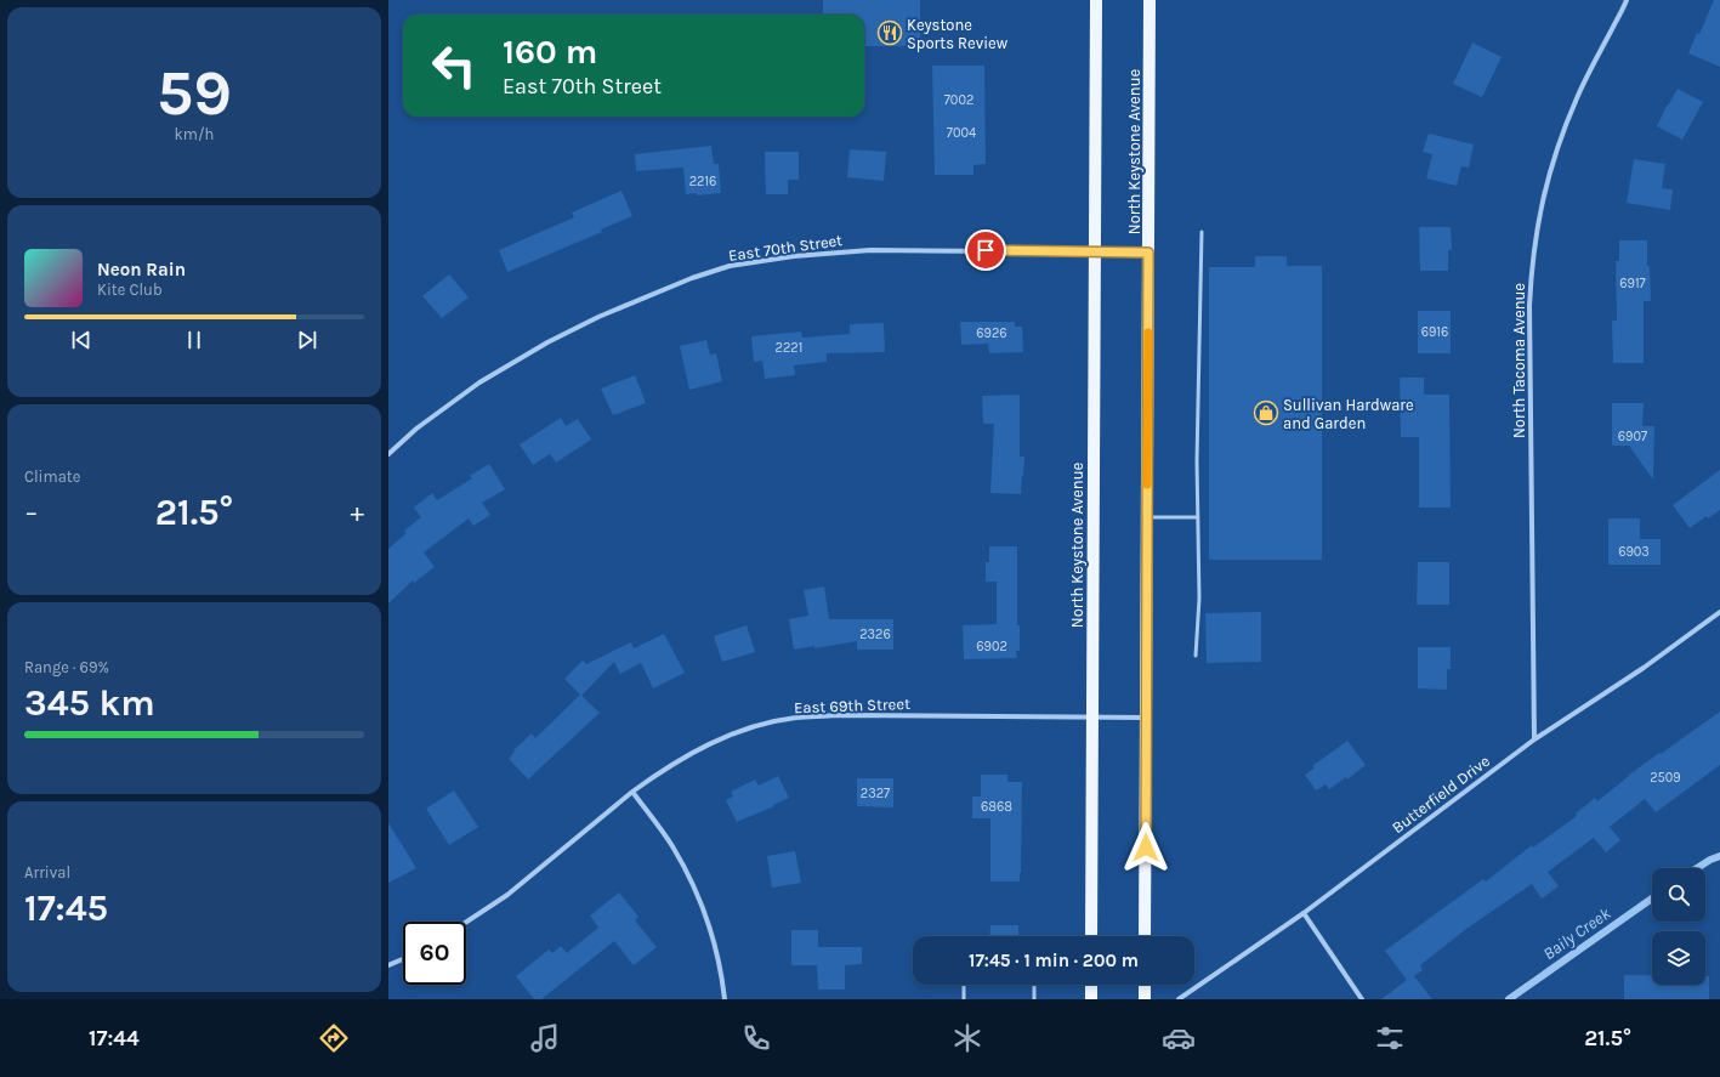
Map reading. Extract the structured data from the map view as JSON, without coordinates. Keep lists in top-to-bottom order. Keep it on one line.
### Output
{"streets":{"main road":["North Keystone Avenue"],"street":["East 70th Street","North Tacoma Avenue","East 69th Street","Butterfield Drive"]},"crossings":[["North Keystone Avenue","East 70th Street"],["North Keystone Avenue","East 69th Street"],["North Tacoma Avenue","Butterfield Drive"]],"water":["Baily Creek"],"places":{"restaurant":["Keystone Sports Review"],"shop":["Sullivan Hardware and Garden"]},"house_numbers":["7002","7004","2216","6917","6916","6926","2221","6907","6903","2326","6902","2509","2327","6868"],"page":{"tile":[["59","km/h"],"Climate",["Range · 69%","345 km"],["Arrival","17:45"]],"turn":["160 m","East 70th Street"],"song":["Neon Rain","Kite Club"],"heat":["−","21.5°","+"],"limit":"60","trip":"17:45 · 1 min · 200 m","tabs":["17:44","21.5°"]}}
